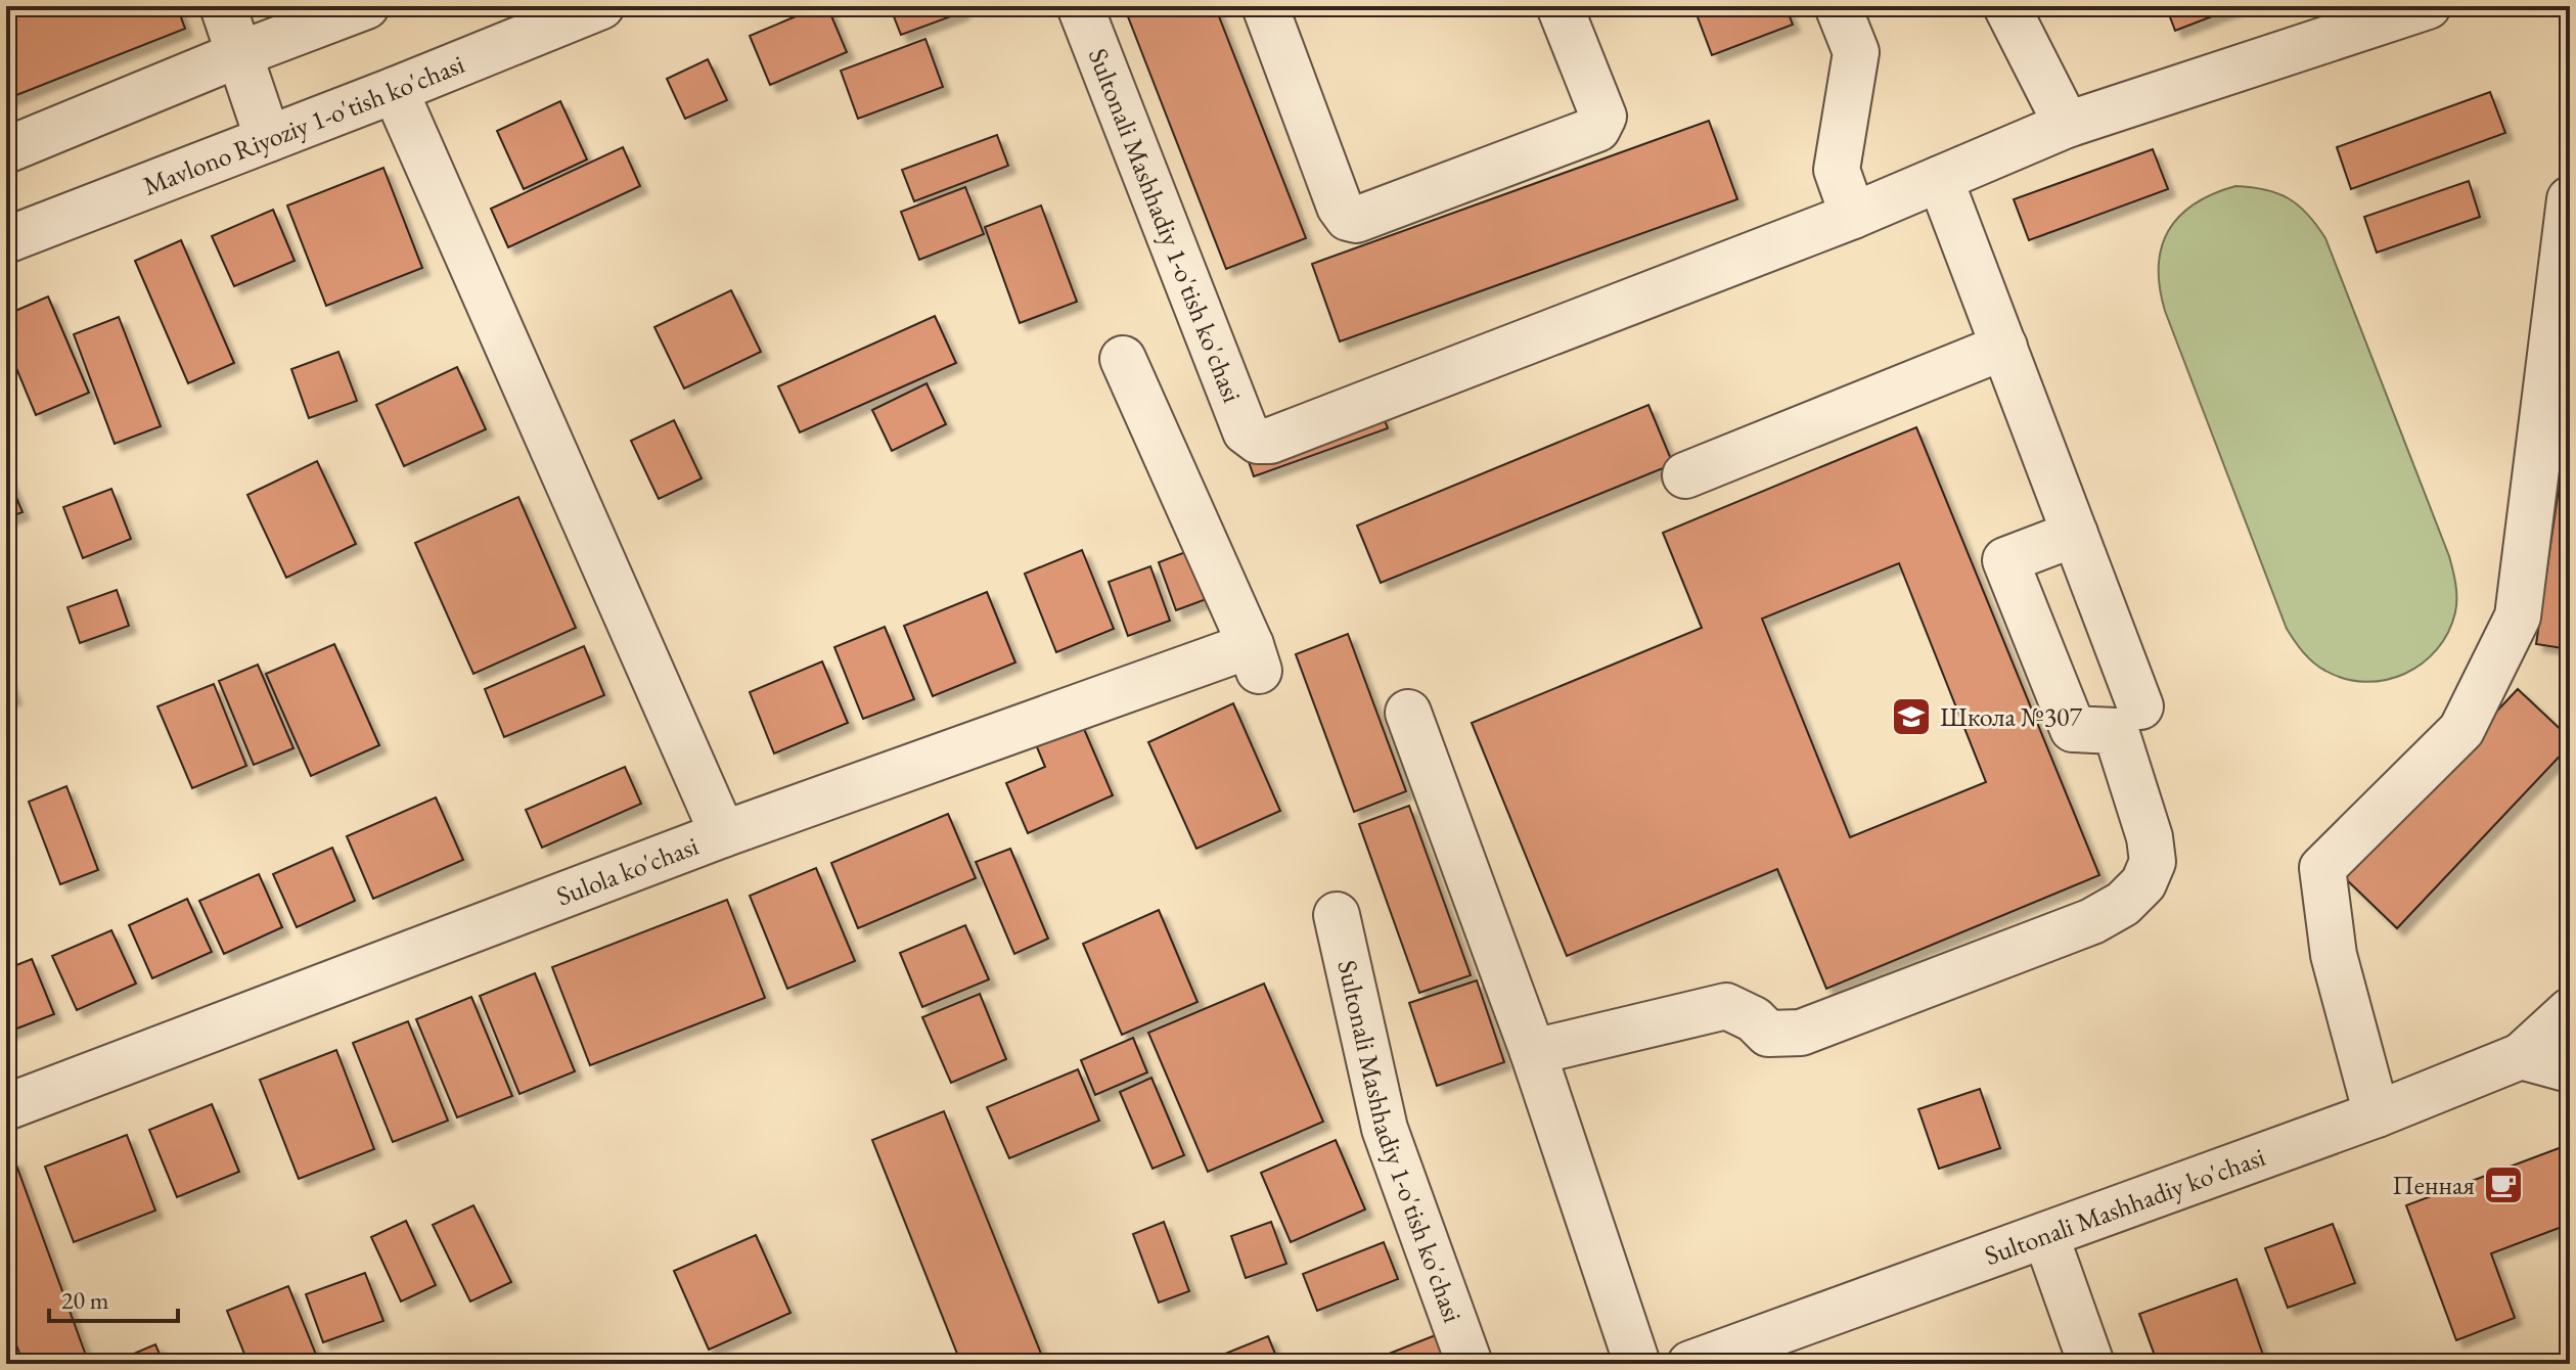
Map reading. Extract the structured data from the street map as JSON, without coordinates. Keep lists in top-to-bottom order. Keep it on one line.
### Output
{"streets":{"street":["Mavlono Riyoziy 1-o'tish ko'chasi","Sultonali Mashhadiy 1-o'tish ko'chasi","Sulola ko'chasi","Sultonali Mashhadiy ko'chasi"]},"places":{"school or university":["Школа №307"],"cafe":["Пенная"]},"scale_bar":"20 m"}
